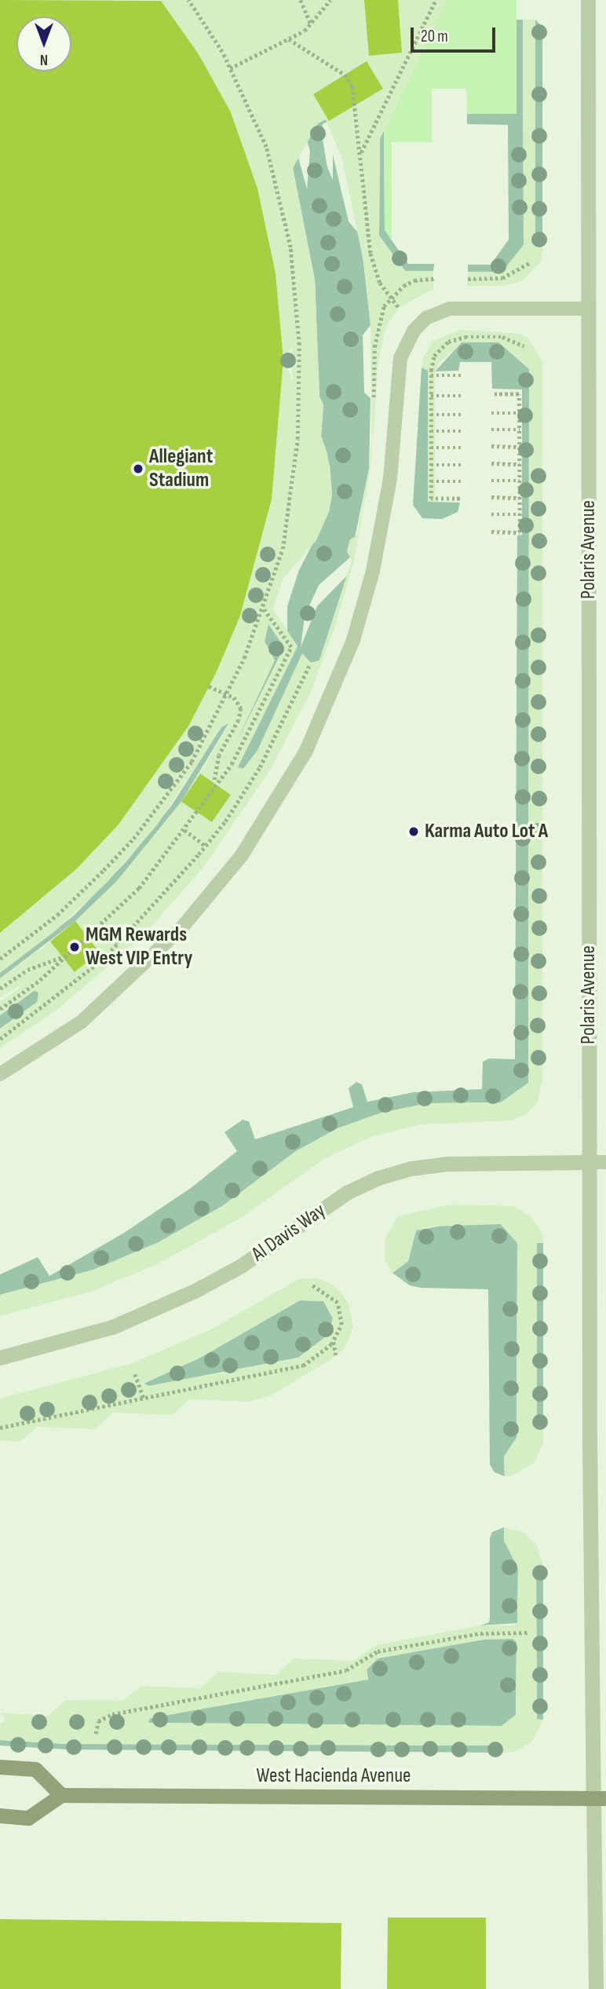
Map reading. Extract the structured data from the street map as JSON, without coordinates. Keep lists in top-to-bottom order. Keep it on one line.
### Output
{"streets":{"main road":["West Hacienda Avenue"],"street":["Polaris Avenue","Al Davis Way"]},"crossings":[["Polaris Avenue","Al Davis Way"],["Polaris Avenue","West Hacienda Avenue"]],"places":["Allegiant Stadium","Karma Auto Lot A","MGM Rewards West VIP Entry"],"scale_bar":"20 m","north":"bottom"}
